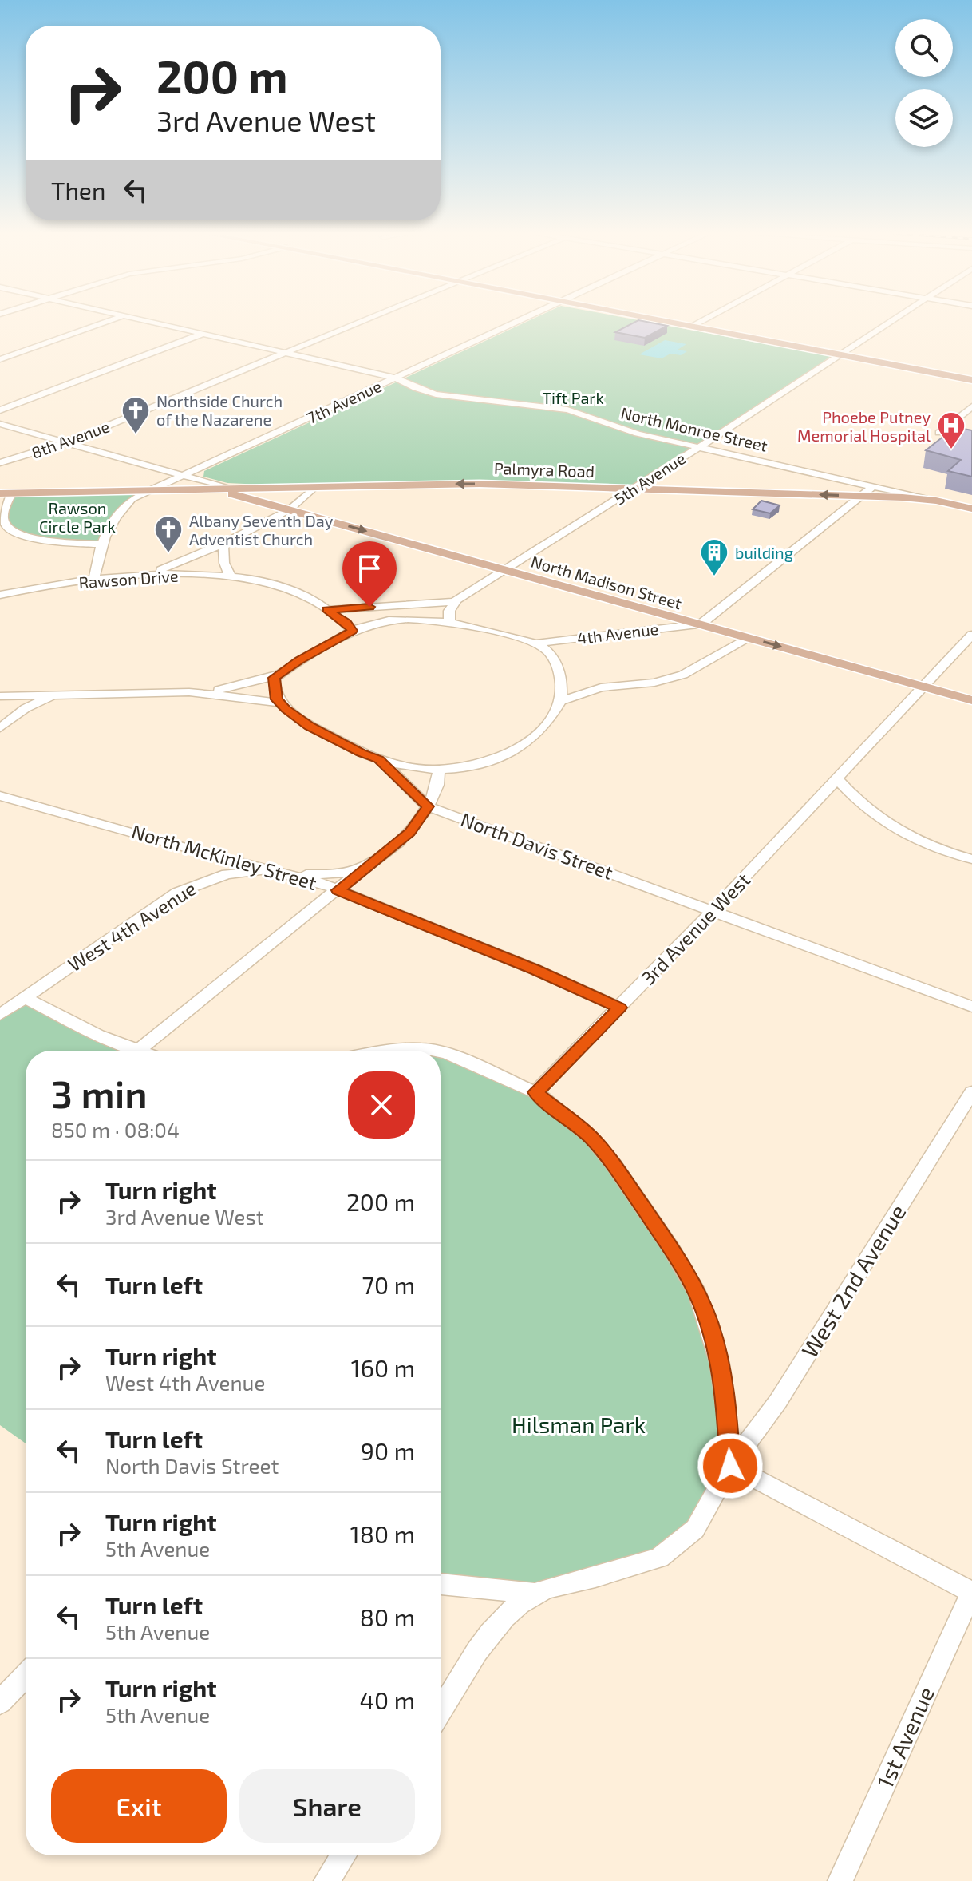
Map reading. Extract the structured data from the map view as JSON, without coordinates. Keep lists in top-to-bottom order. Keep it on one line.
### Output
{"streets":{"main road":["North Monroe Street","Palmyra Road","North Madison Street"],"street":["7th Avenue","8th Avenue","5th Avenue","Rawson Drive","4th Avenue","North Davis Street","North McKinley Street","West 4th Avenue","3rd Avenue West","West 2nd Avenue","1st Avenue"]},"crossings":[["7th Avenue","North Monroe Street"],["7th Avenue","Palmyra Road"],["7th Avenue","Rawson Drive"],["7th Avenue","North Madison Street"],["North Monroe Street","8th Avenue"],["North Monroe Street","Palmyra Road"],["North Monroe Street","5th Avenue"],["8th Avenue","North Madison Street"],["Palmyra Road","5th Avenue"],["Palmyra Road","North Madison Street"],["5th Avenue","North Madison Street"],["North Madison Street","4th Avenue"],["North Madison Street","3rd Avenue West"],["North Davis Street","3rd Avenue West"],["North McKinley Street","West 4th Avenue"],["North McKinley Street","3rd Avenue West"]],"one_way":["Palmyra Road"],"parks":["Tift Park","Rawson Circle Park","Hilsman Park"],"places":{"church":["Northside Church of the Nazarene","Albany Seventh Day Adventist Church"],"hospital":["Phoebe Putney Memorial Hospital"],"building":["building"]},"page":{"turn":["200 m","3rd Avenue West"],"then":"Then","heading":["3 min","850 m · 08:04"],"list":[{"name":"Turn right","note":"3rd Avenue West","value":"200 m"},{"name":"Turn left","value":"70 m"},{"name":"Turn right","note":"West 4th Avenue","value":"160 m"},{"name":"Turn left","note":"North Davis Street","value":"90 m"},{"name":"Turn right","note":"5th Avenue","value":"180 m"},{"name":"Turn left","note":"5th Avenue","value":"80 m"},{"name":"Turn right","note":"5th Avenue","value":"40 m"}],"buttons":["Exit","Share"]}}
